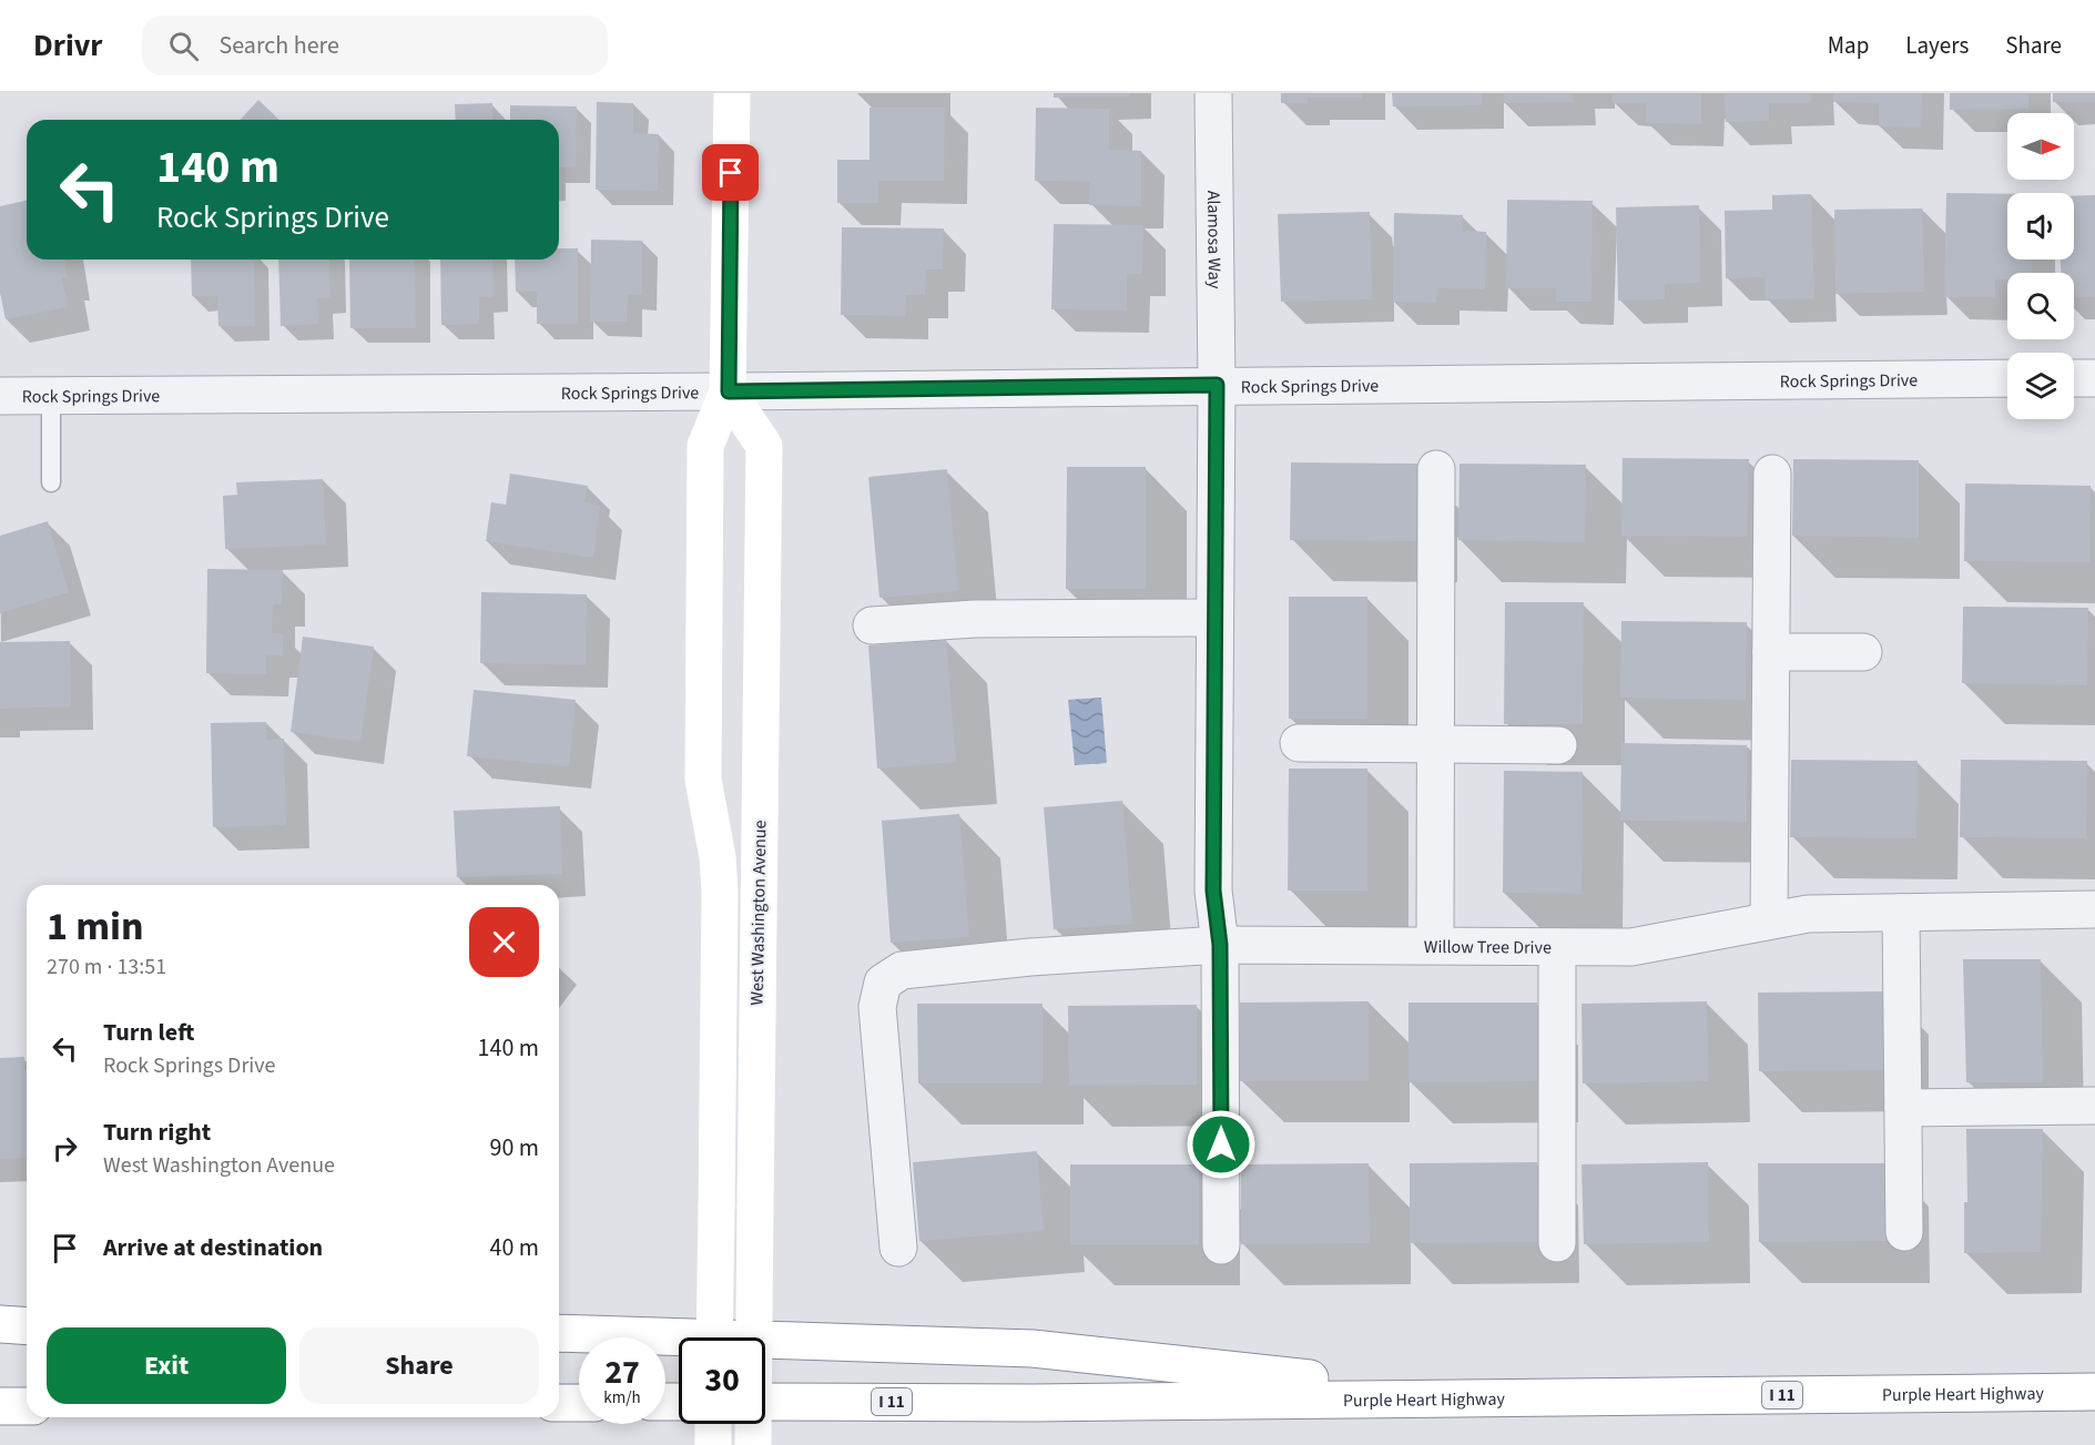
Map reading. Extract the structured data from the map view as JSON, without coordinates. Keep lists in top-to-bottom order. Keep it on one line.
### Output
{"streets":{"main road":["West Washington Avenue","Purple Heart Highway","I 11"],"street":["Alamosa Way","Rock Springs Drive","Willow Tree Drive"]},"crossings":[["Alamosa Way","Rock Springs Drive"],["Alamosa Way","Willow Tree Drive"],["Rock Springs Drive","West Washington Avenue"]],"north":"right","page":{"header":"Drivr","search":"Search here","nav":["Map","Layers","Share"],"turn":["140 m","Rock Springs Drive"],"heading":["1 min","270 m · 13:51"],"list":[{"name":"Turn left","note":"Rock Springs Drive","value":"140 m"},{"name":"Turn right","note":"West Washington Avenue","value":"90 m"},{"name":"Arrive at destination","value":"40 m"}],"buttons":["Exit","Share"],"speed":"27 km/h","limit":"30"}}
